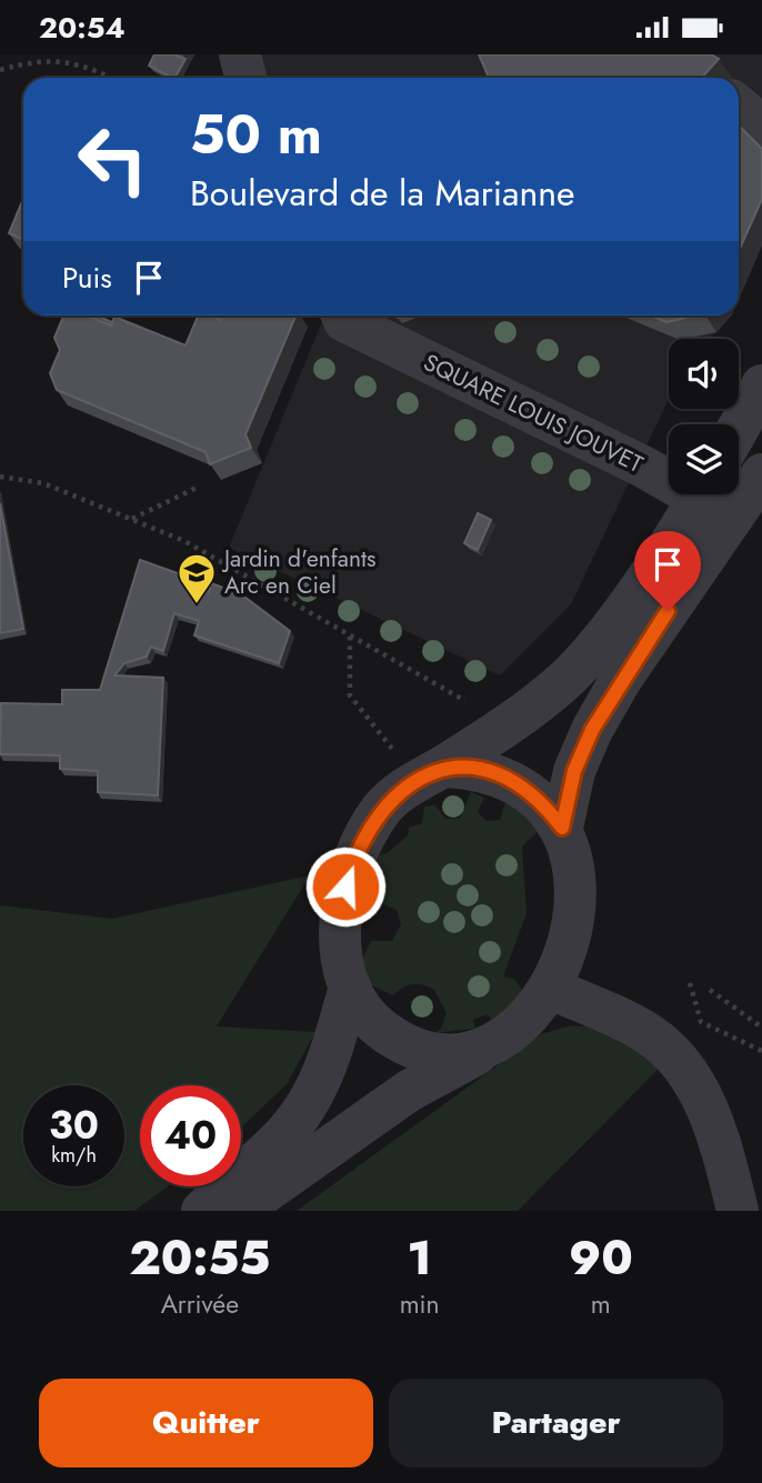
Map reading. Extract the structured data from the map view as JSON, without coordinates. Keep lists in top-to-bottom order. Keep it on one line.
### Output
{"streets":{"street":["SQUARE LOUIS JOUVET"]},"places":{"school or university":["Jardin d'enfants Arc en Ciel"]},"page":{"status":"20:54","turn":["50 m","Boulevard de la Marianne"],"then":"Puis","speed":"30 km/h","limit":"40","eta":["20:55","Arrivée","1","min","90","m"],"buttons":["Quitter","Partager"]}}
